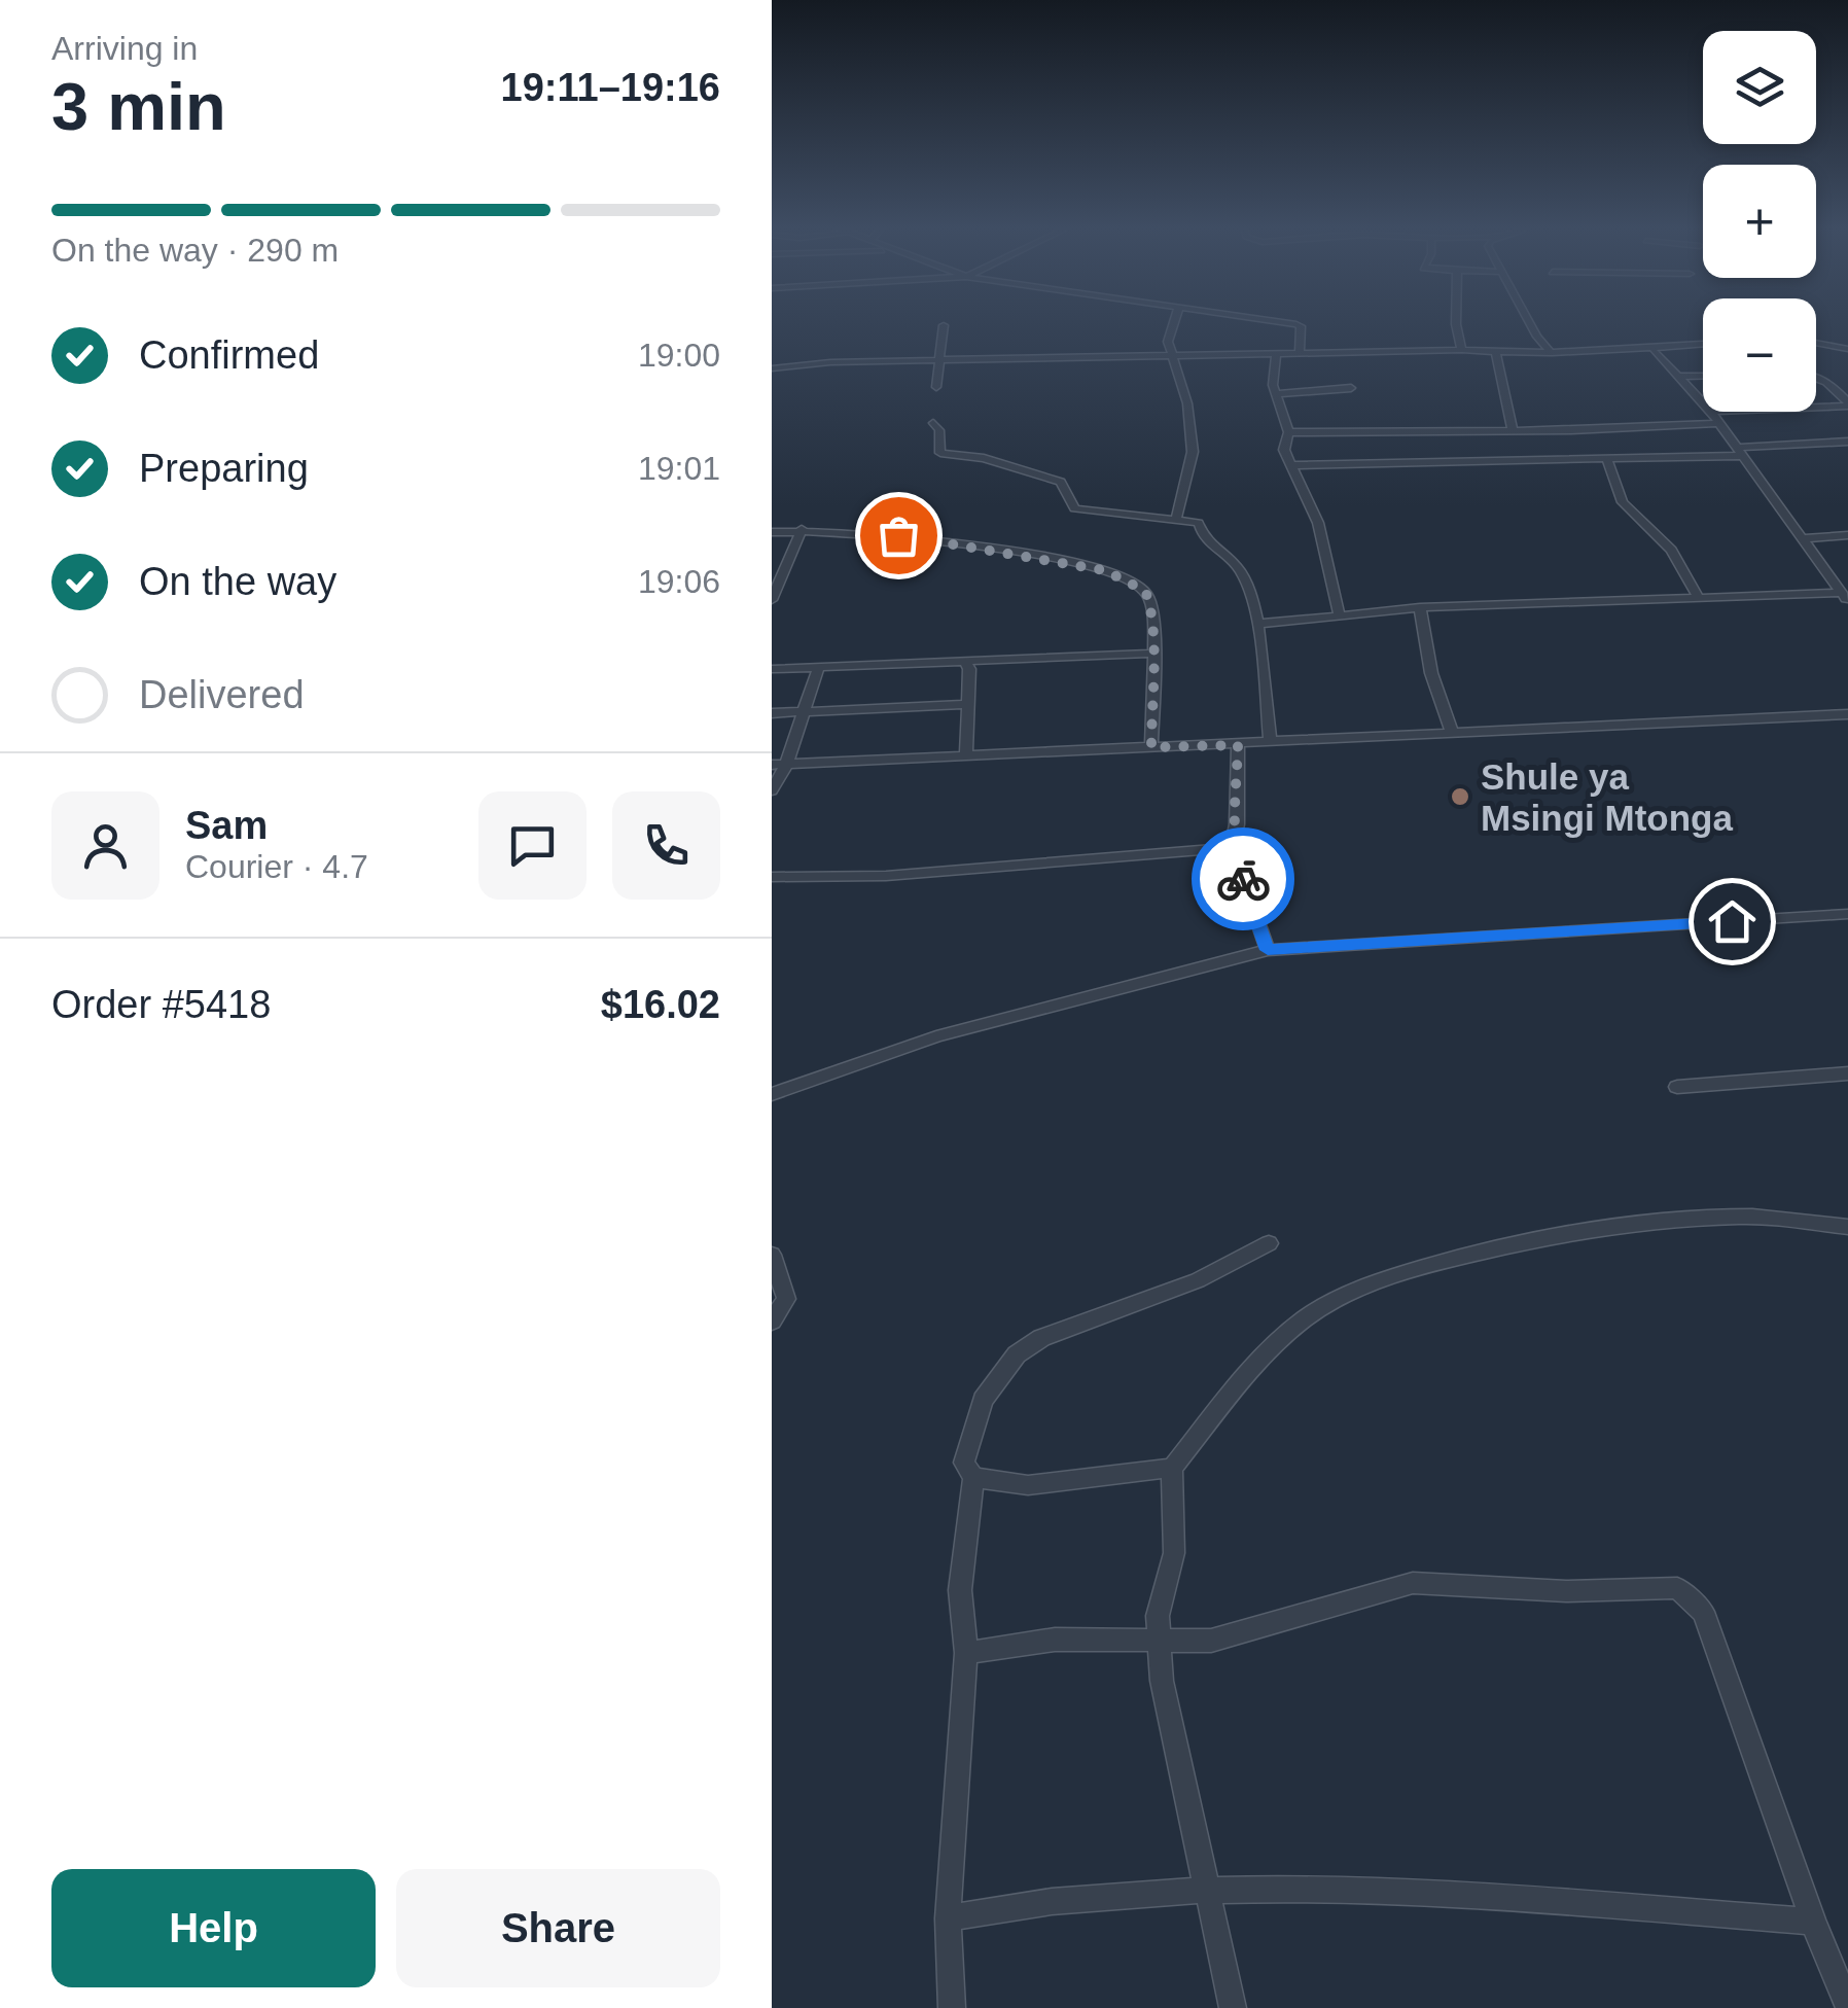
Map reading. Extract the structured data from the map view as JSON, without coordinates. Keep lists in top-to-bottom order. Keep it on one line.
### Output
{"places":["Shule ya Msingi Mtonga"],"page":{"heading":["3 min","Arriving in","19:11–19:16"],"panel":["Sam","Courier · 4.7","Order #5418","$16.02"],"map_buttons":["+","−"],"bar":"On the way · 290 m","list":[["Confirmed","19:00"],["Preparing","19:01"],["On the way","19:06"],"Delivered"],"buttons":["Help","Share"]}}
